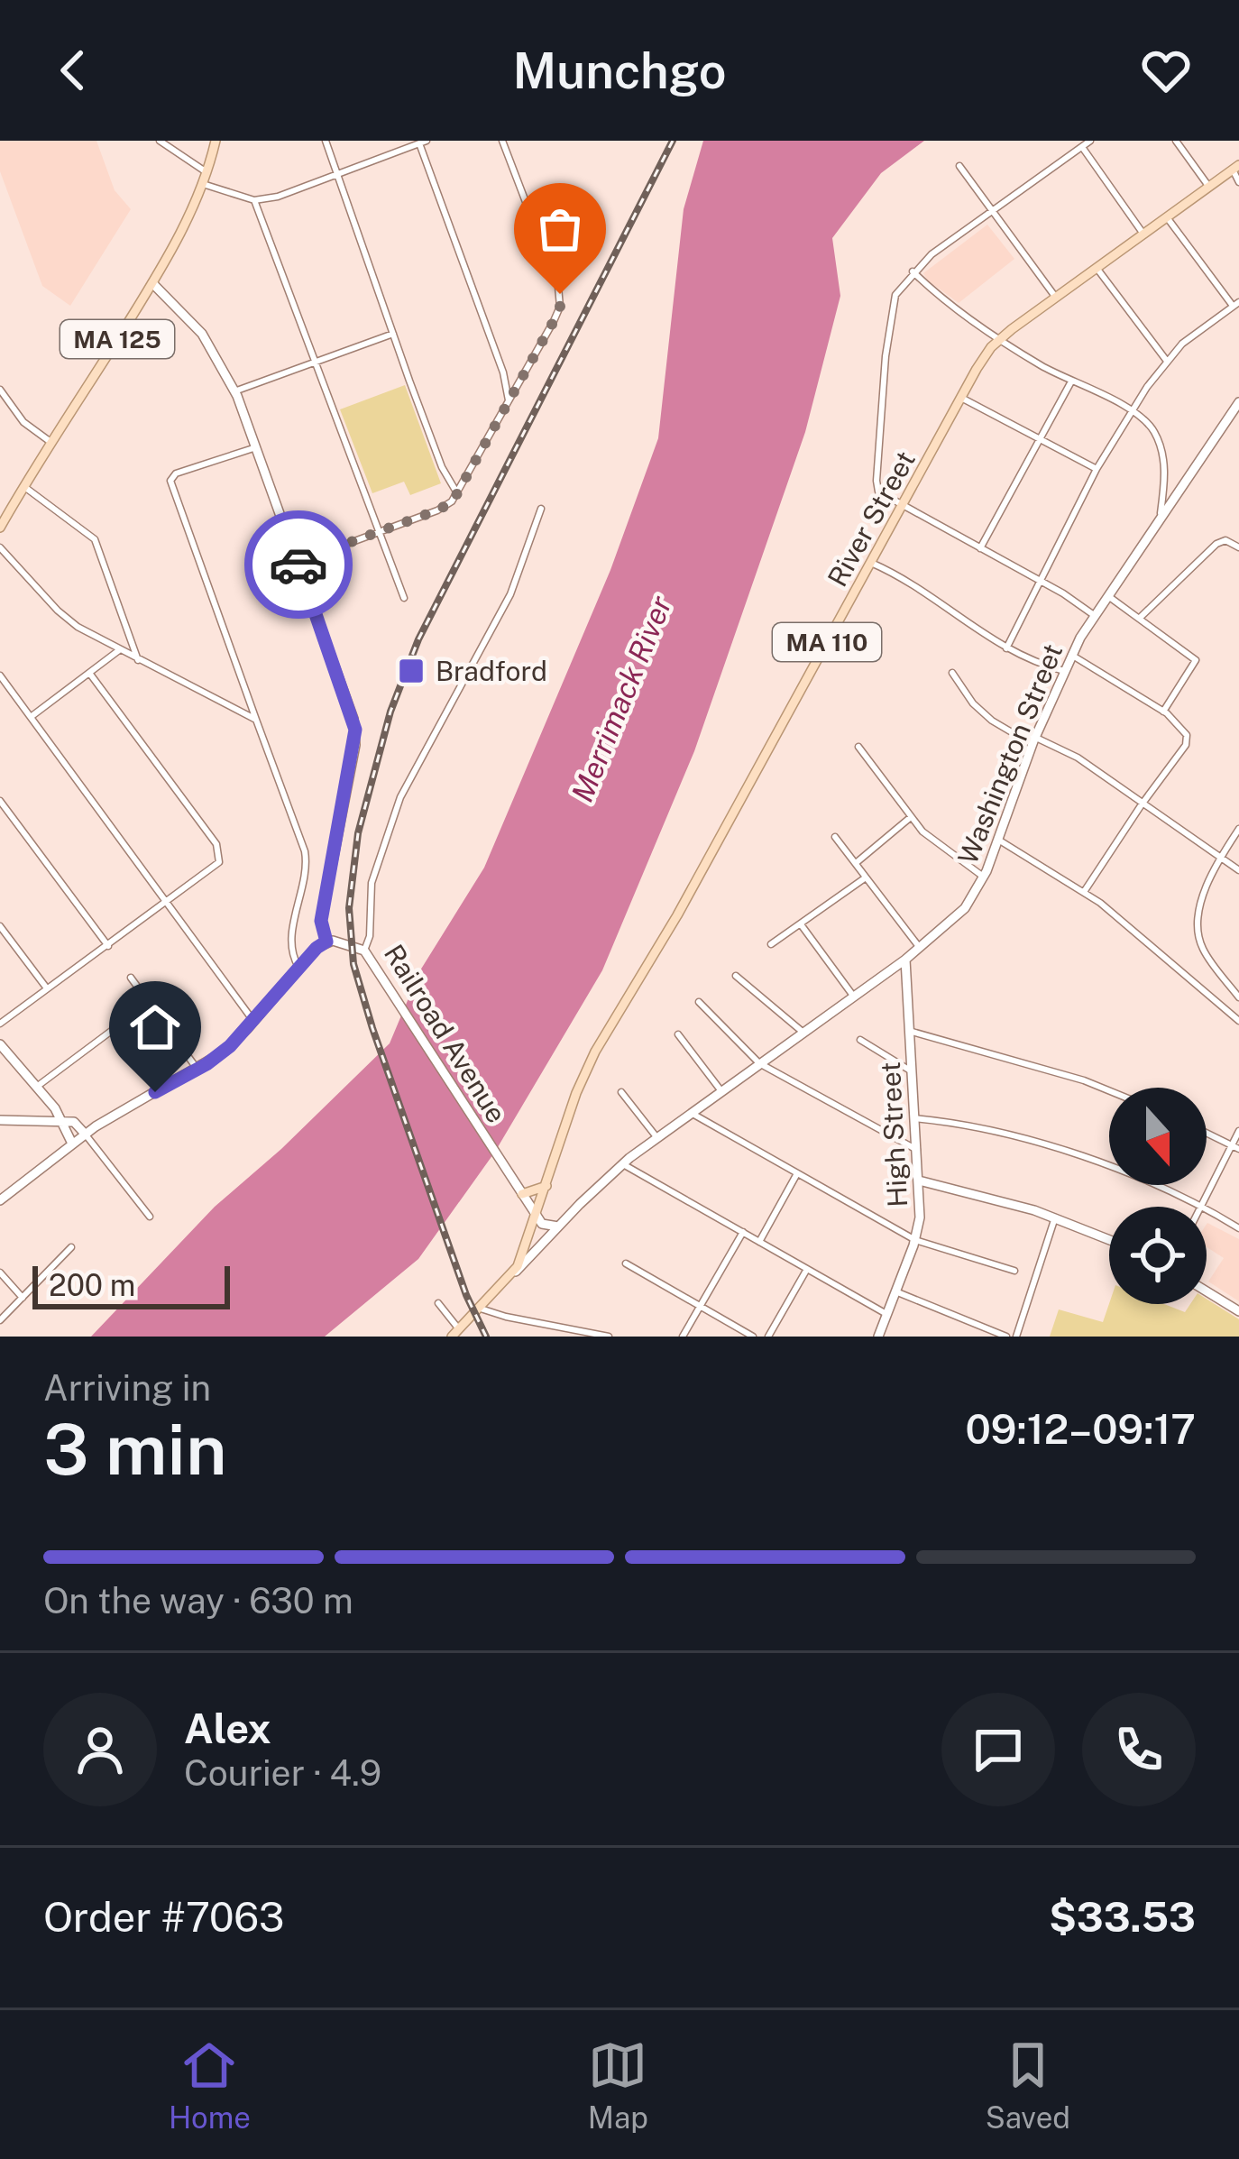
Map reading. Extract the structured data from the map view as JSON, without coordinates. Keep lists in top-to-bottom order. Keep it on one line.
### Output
{"streets":{"main road":["MA 125","River Street","MA 110","Washington Street"],"street":["Railroad Avenue","High Street"]},"crossings":[["River Street","Washington Street"],["River Street","Railroad Avenue"],["Washington Street","Railroad Avenue"],["Washington Street","High Street"]],"water":["Merrimack River"],"places":{"transit":["Bradford"]},"scale_bar":"200 m","north":"bottom","page":{"header":"Munchgo","scale":"200 m","heading":["3 min","Arriving in","09:12–09:17"],"panel":["Alex","Courier · 4.9","Order #7063","$33.53"],"bar":"On the way · 630 m","tabs":["Home","Map","Saved"]}}
